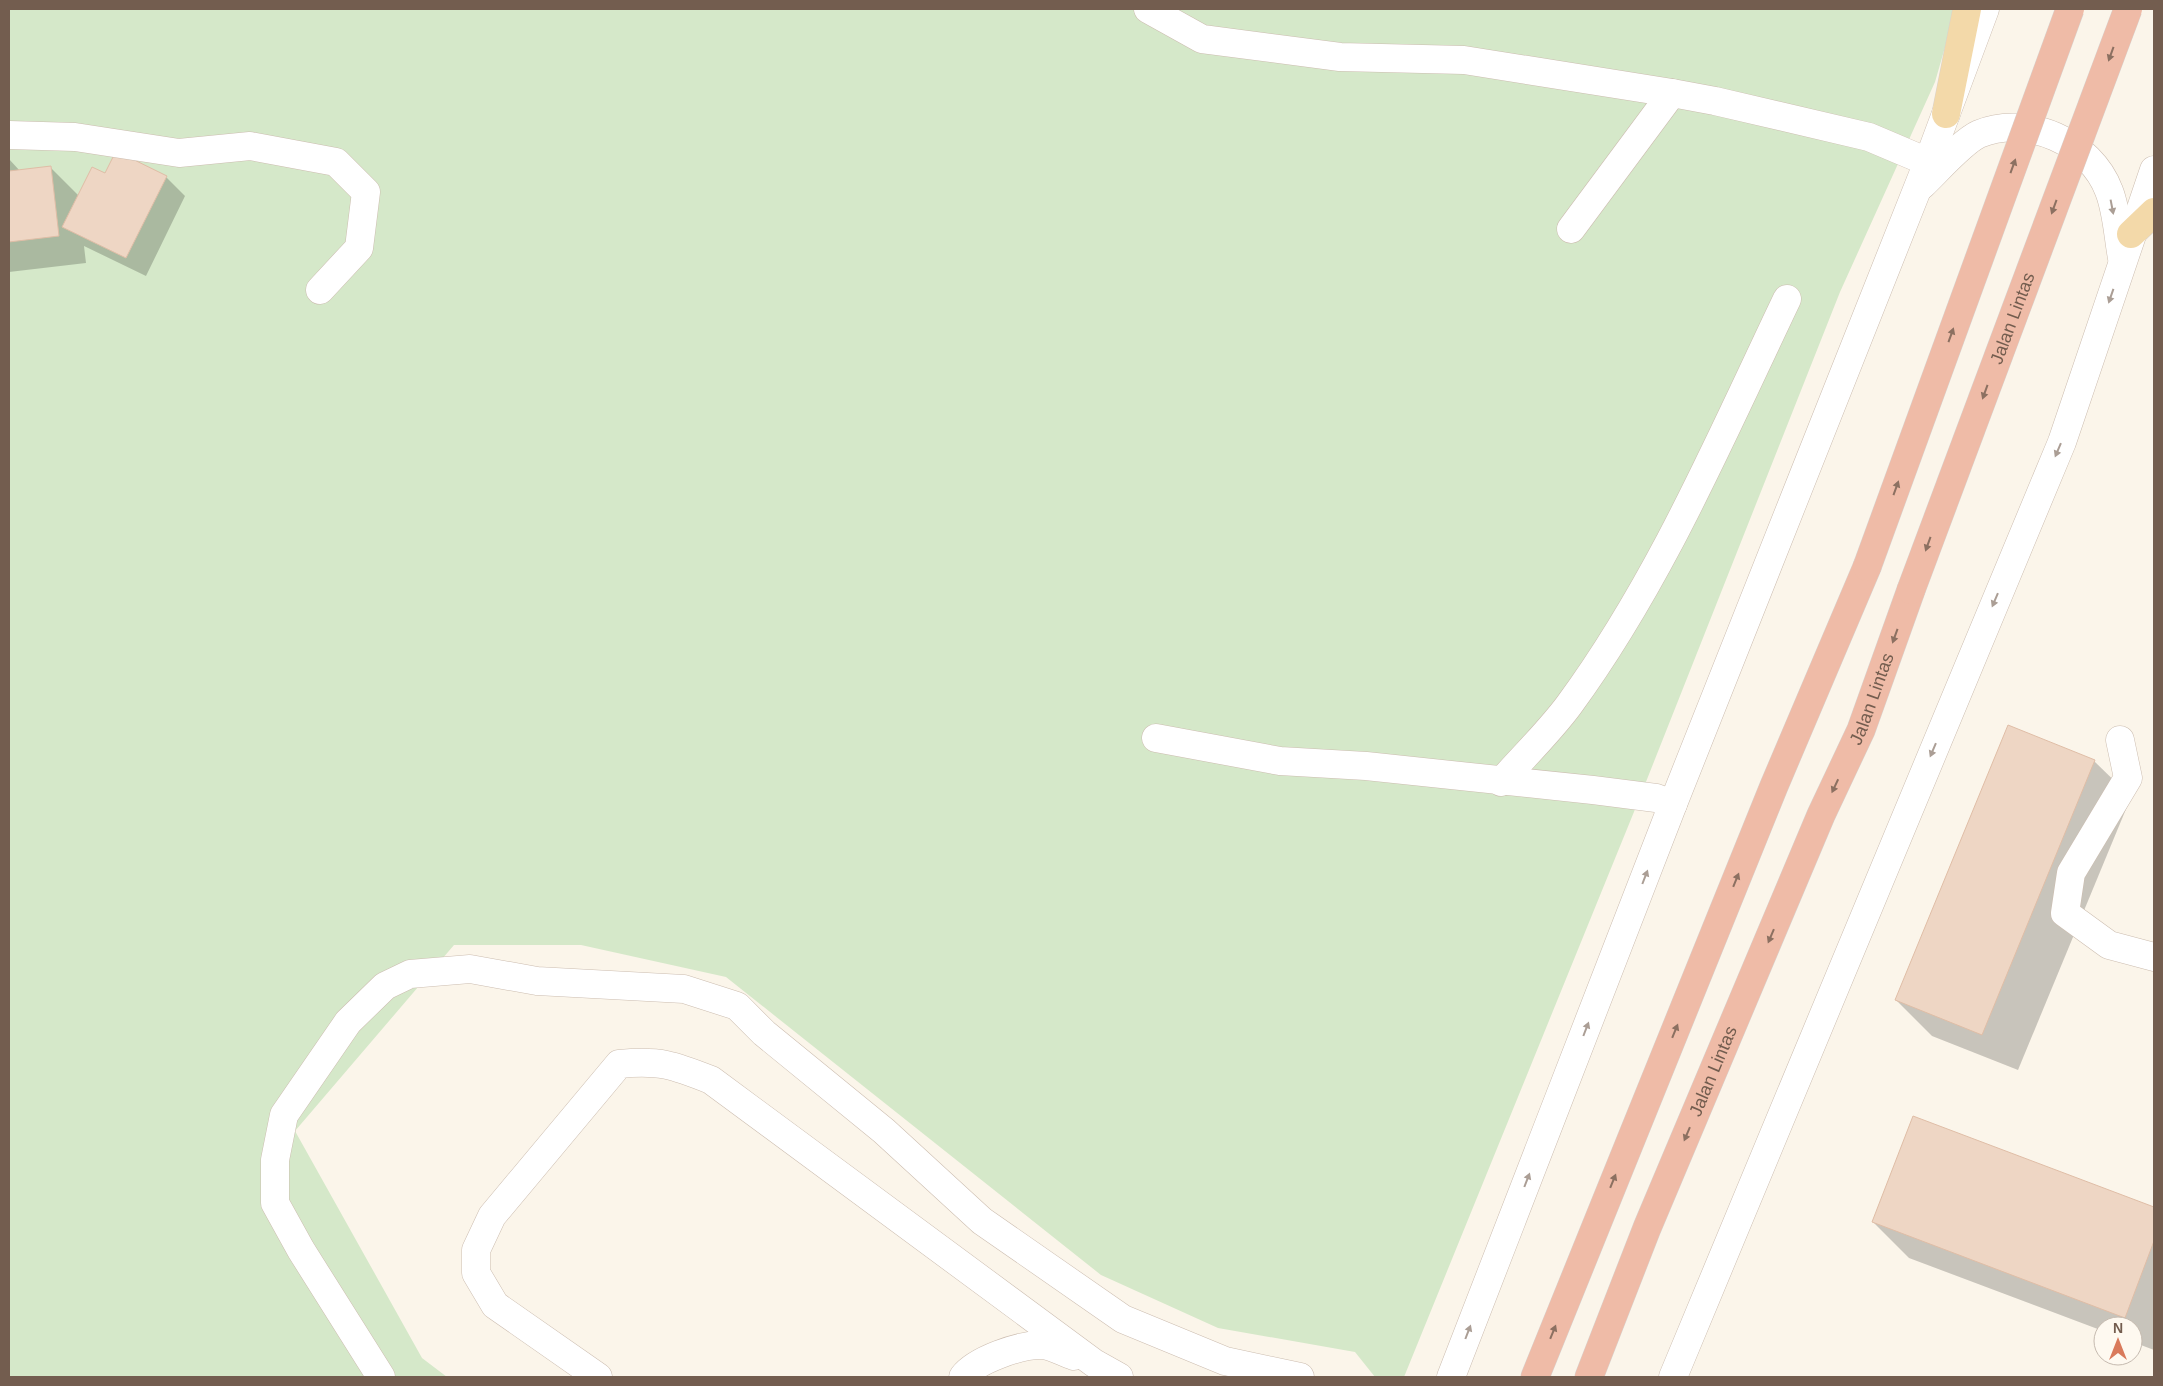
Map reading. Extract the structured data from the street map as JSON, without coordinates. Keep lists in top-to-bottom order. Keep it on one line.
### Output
{"streets":{"highway":["Jalan Lintas"]},"north":"top"}
